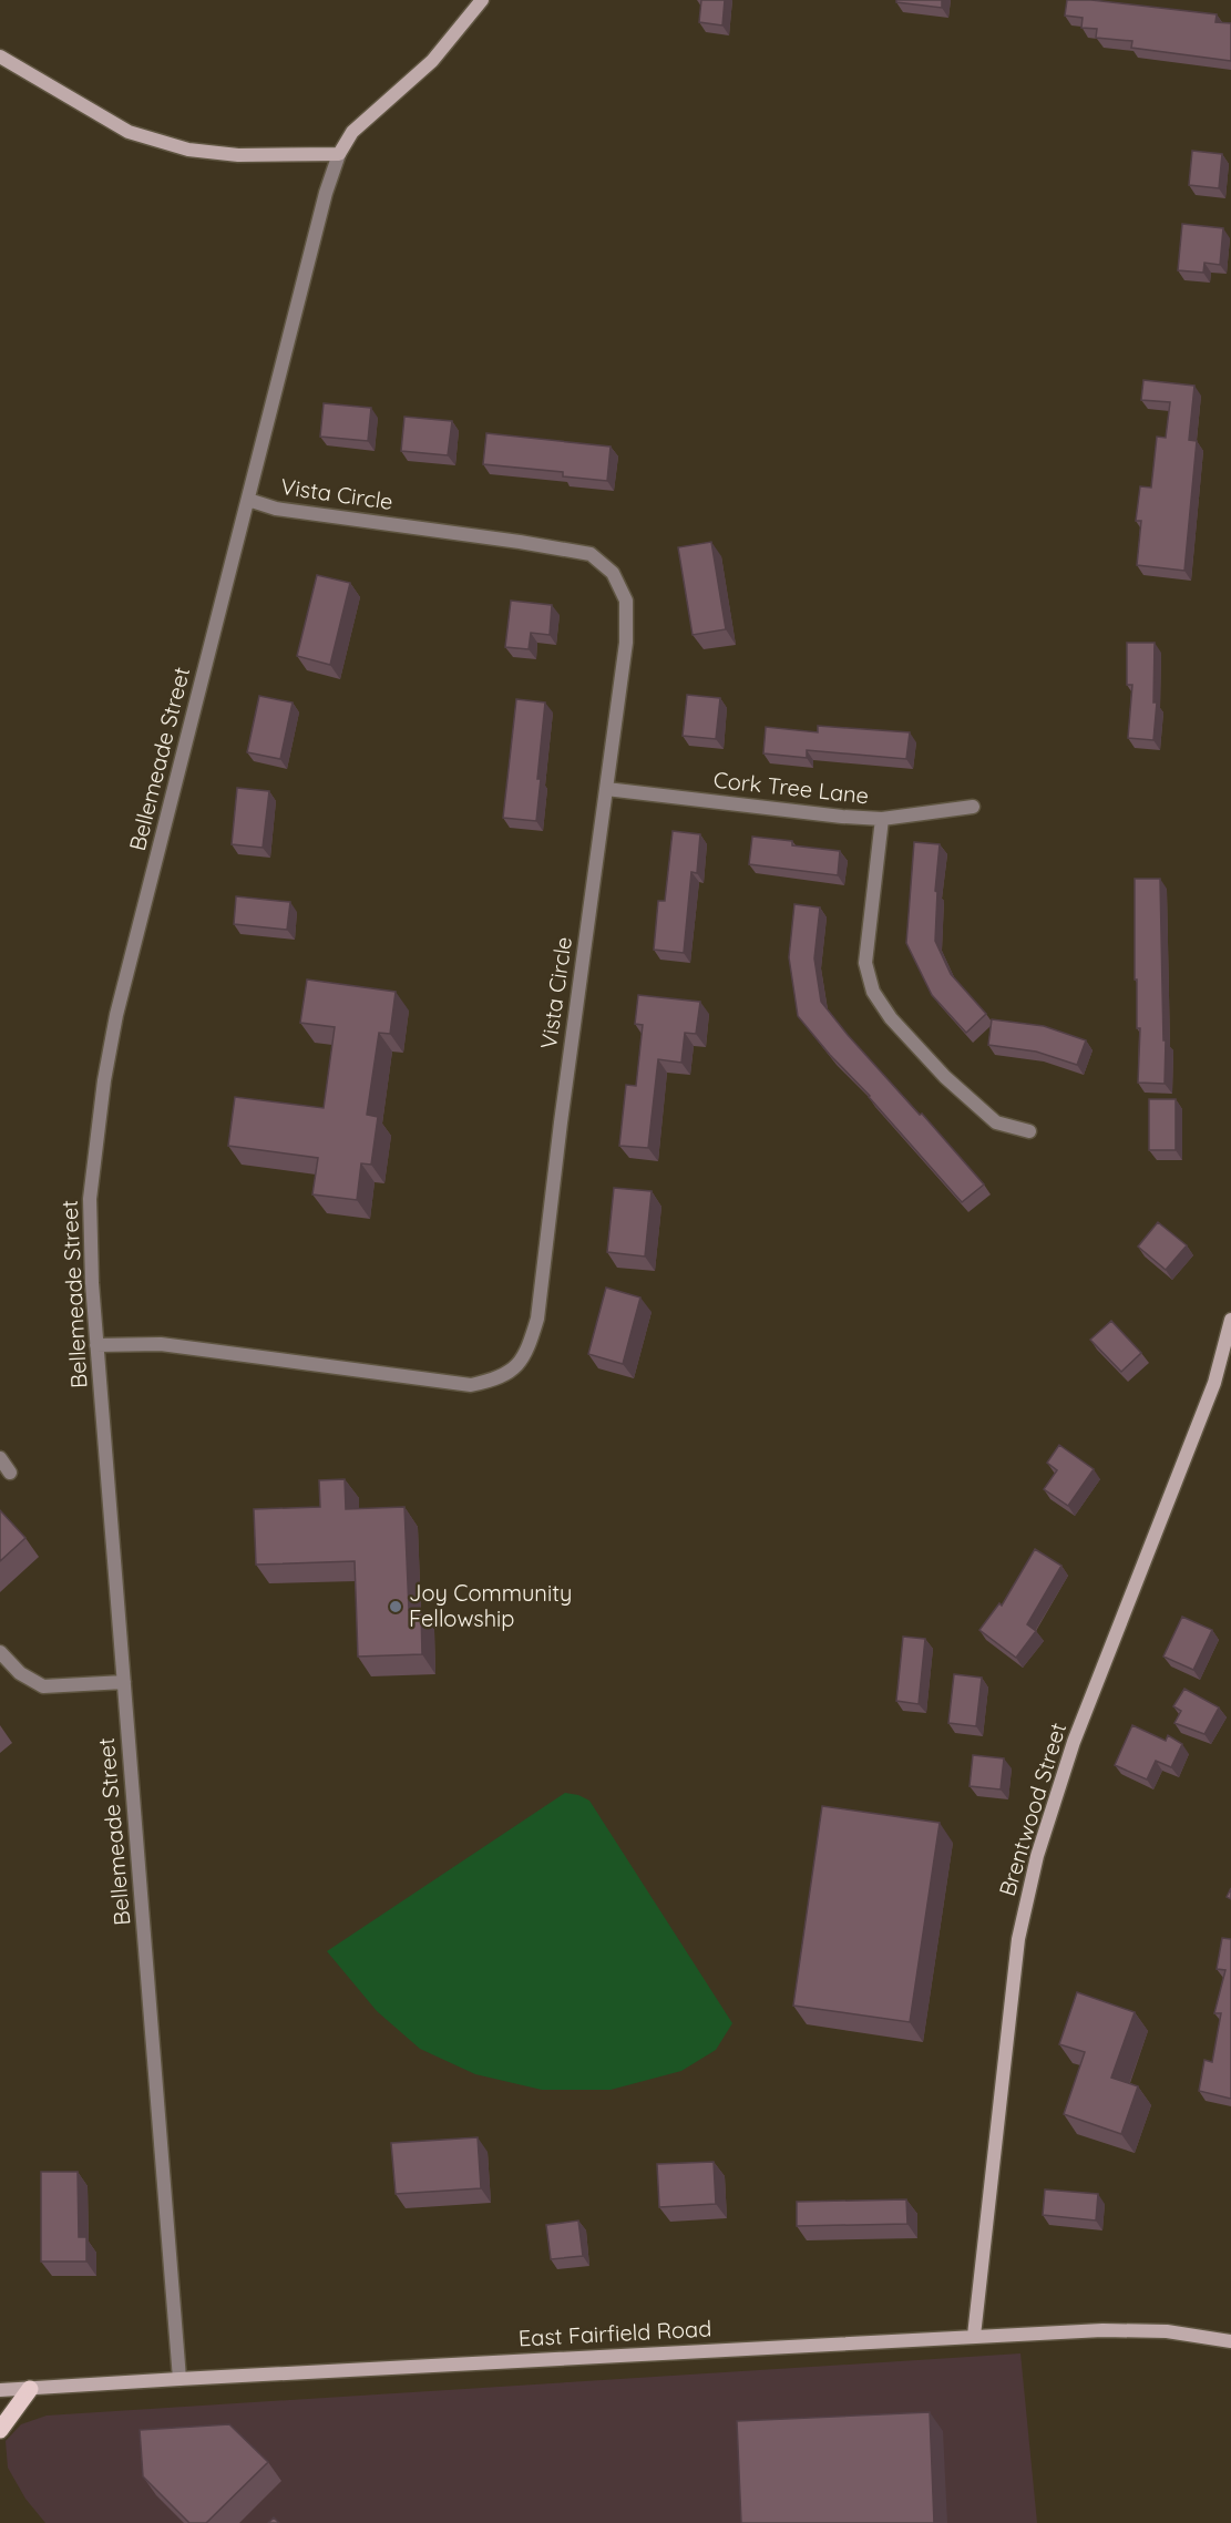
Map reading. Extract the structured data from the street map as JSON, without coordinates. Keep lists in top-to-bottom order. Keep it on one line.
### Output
{"streets":{"main road":["Brentwood Street","East Fairfield Road"],"street":["Vista Circle","Bellemeade Street","Cork Tree Lane"]},"crossings":[["Vista Circle","Bellemeade Street"],["Vista Circle","Cork Tree Lane"],["Bellemeade Street","East Fairfield Road"],["Brentwood Street","East Fairfield Road"]],"places":["Joy Community Fellowship"]}
